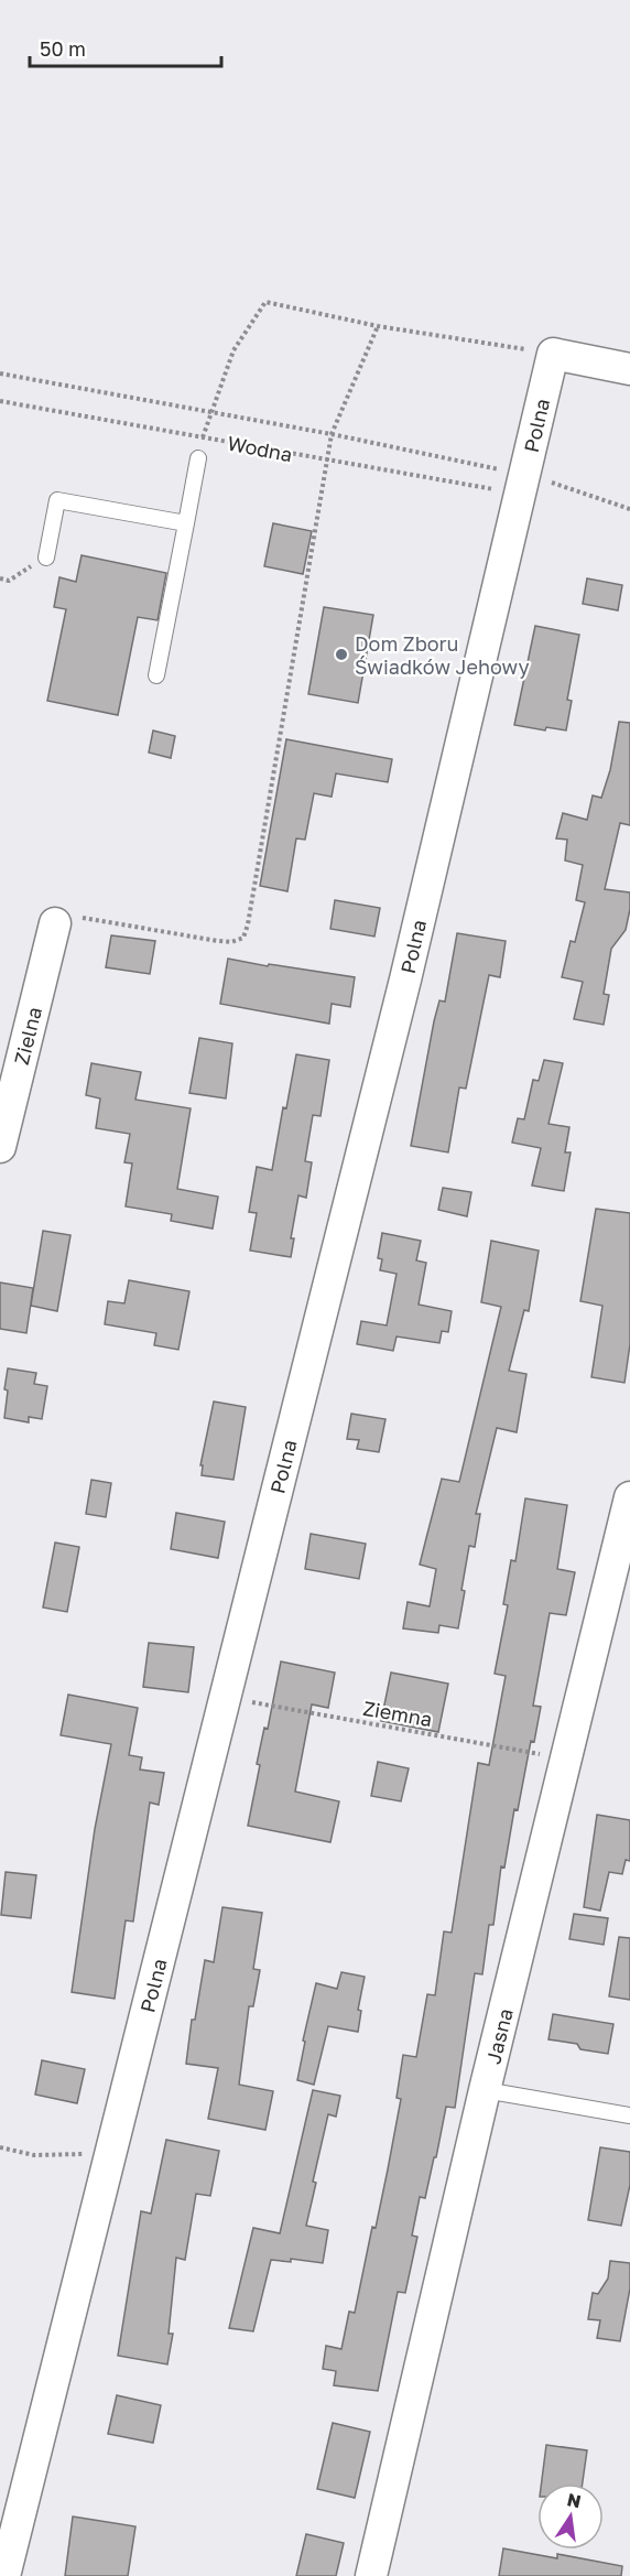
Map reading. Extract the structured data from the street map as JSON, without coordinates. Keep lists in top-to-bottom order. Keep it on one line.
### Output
{"streets":{"street":["Polna","Zielna","Jasna"],"path":["Wodna","Ziemna"]},"crossings":[["Polna","Wodna"],["Polna","Ziemna"],["Ziemna","Jasna"]],"places":["Dom Zboru Świadków Jehowy"],"scale_bar":"50 m","north":"top"}
